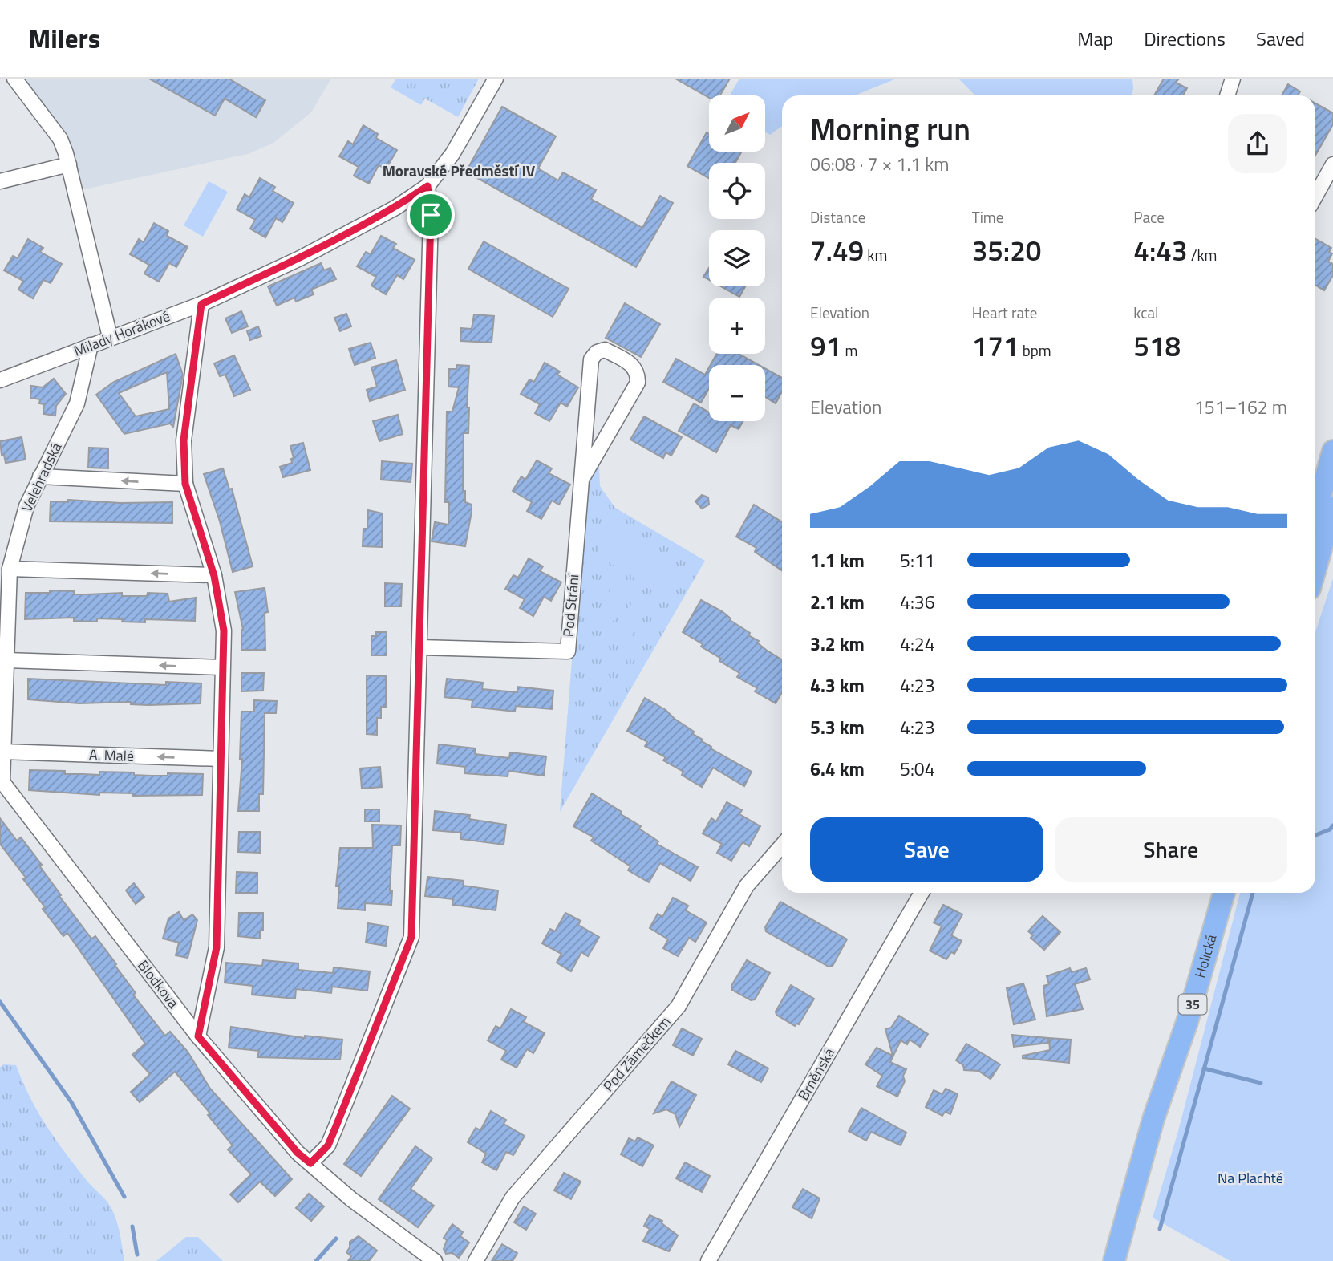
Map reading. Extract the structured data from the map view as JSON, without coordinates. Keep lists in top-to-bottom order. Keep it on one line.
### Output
{"streets":{"main road":["Holická","35"],"street":["Milady Horákové","Velehradská","Pod Strání","A. Malé","Blodkova","Pod Zámečkem","Brněnská"]},"crossings":[["Milady Horákové","Velehradská"],["Velehradská","A. Malé"],["Velehradská","Blodkova"]],"districts":["Moravské Předměstí IV"],"parks":["Na Plachtě"],"north":"top right","page":{"header":"Milers","nav":["Map","Directions","Saved"],"map_buttons":["+","−"],"heading":["Morning run","06:08 · 7 × 1.1 km"],"stats":[["Distance","7.49 km"],["Time","35:20"],["Pace","4:43 /km"],["Elevation","91 m"],["Heart rate","171 bpm"],["kcal","518"]],"chart":["Elevation","151–162 m"],"list":[{"name":"1.1 km","note":"5:11"},{"name":"2.1 km","note":"4:36"},{"name":"3.2 km","note":"4:24"},{"name":"4.3 km","note":"4:23"},{"name":"5.3 km","note":"4:23"},{"name":"6.4 km","note":"5:04"}],"buttons":["Save","Share"]}}
